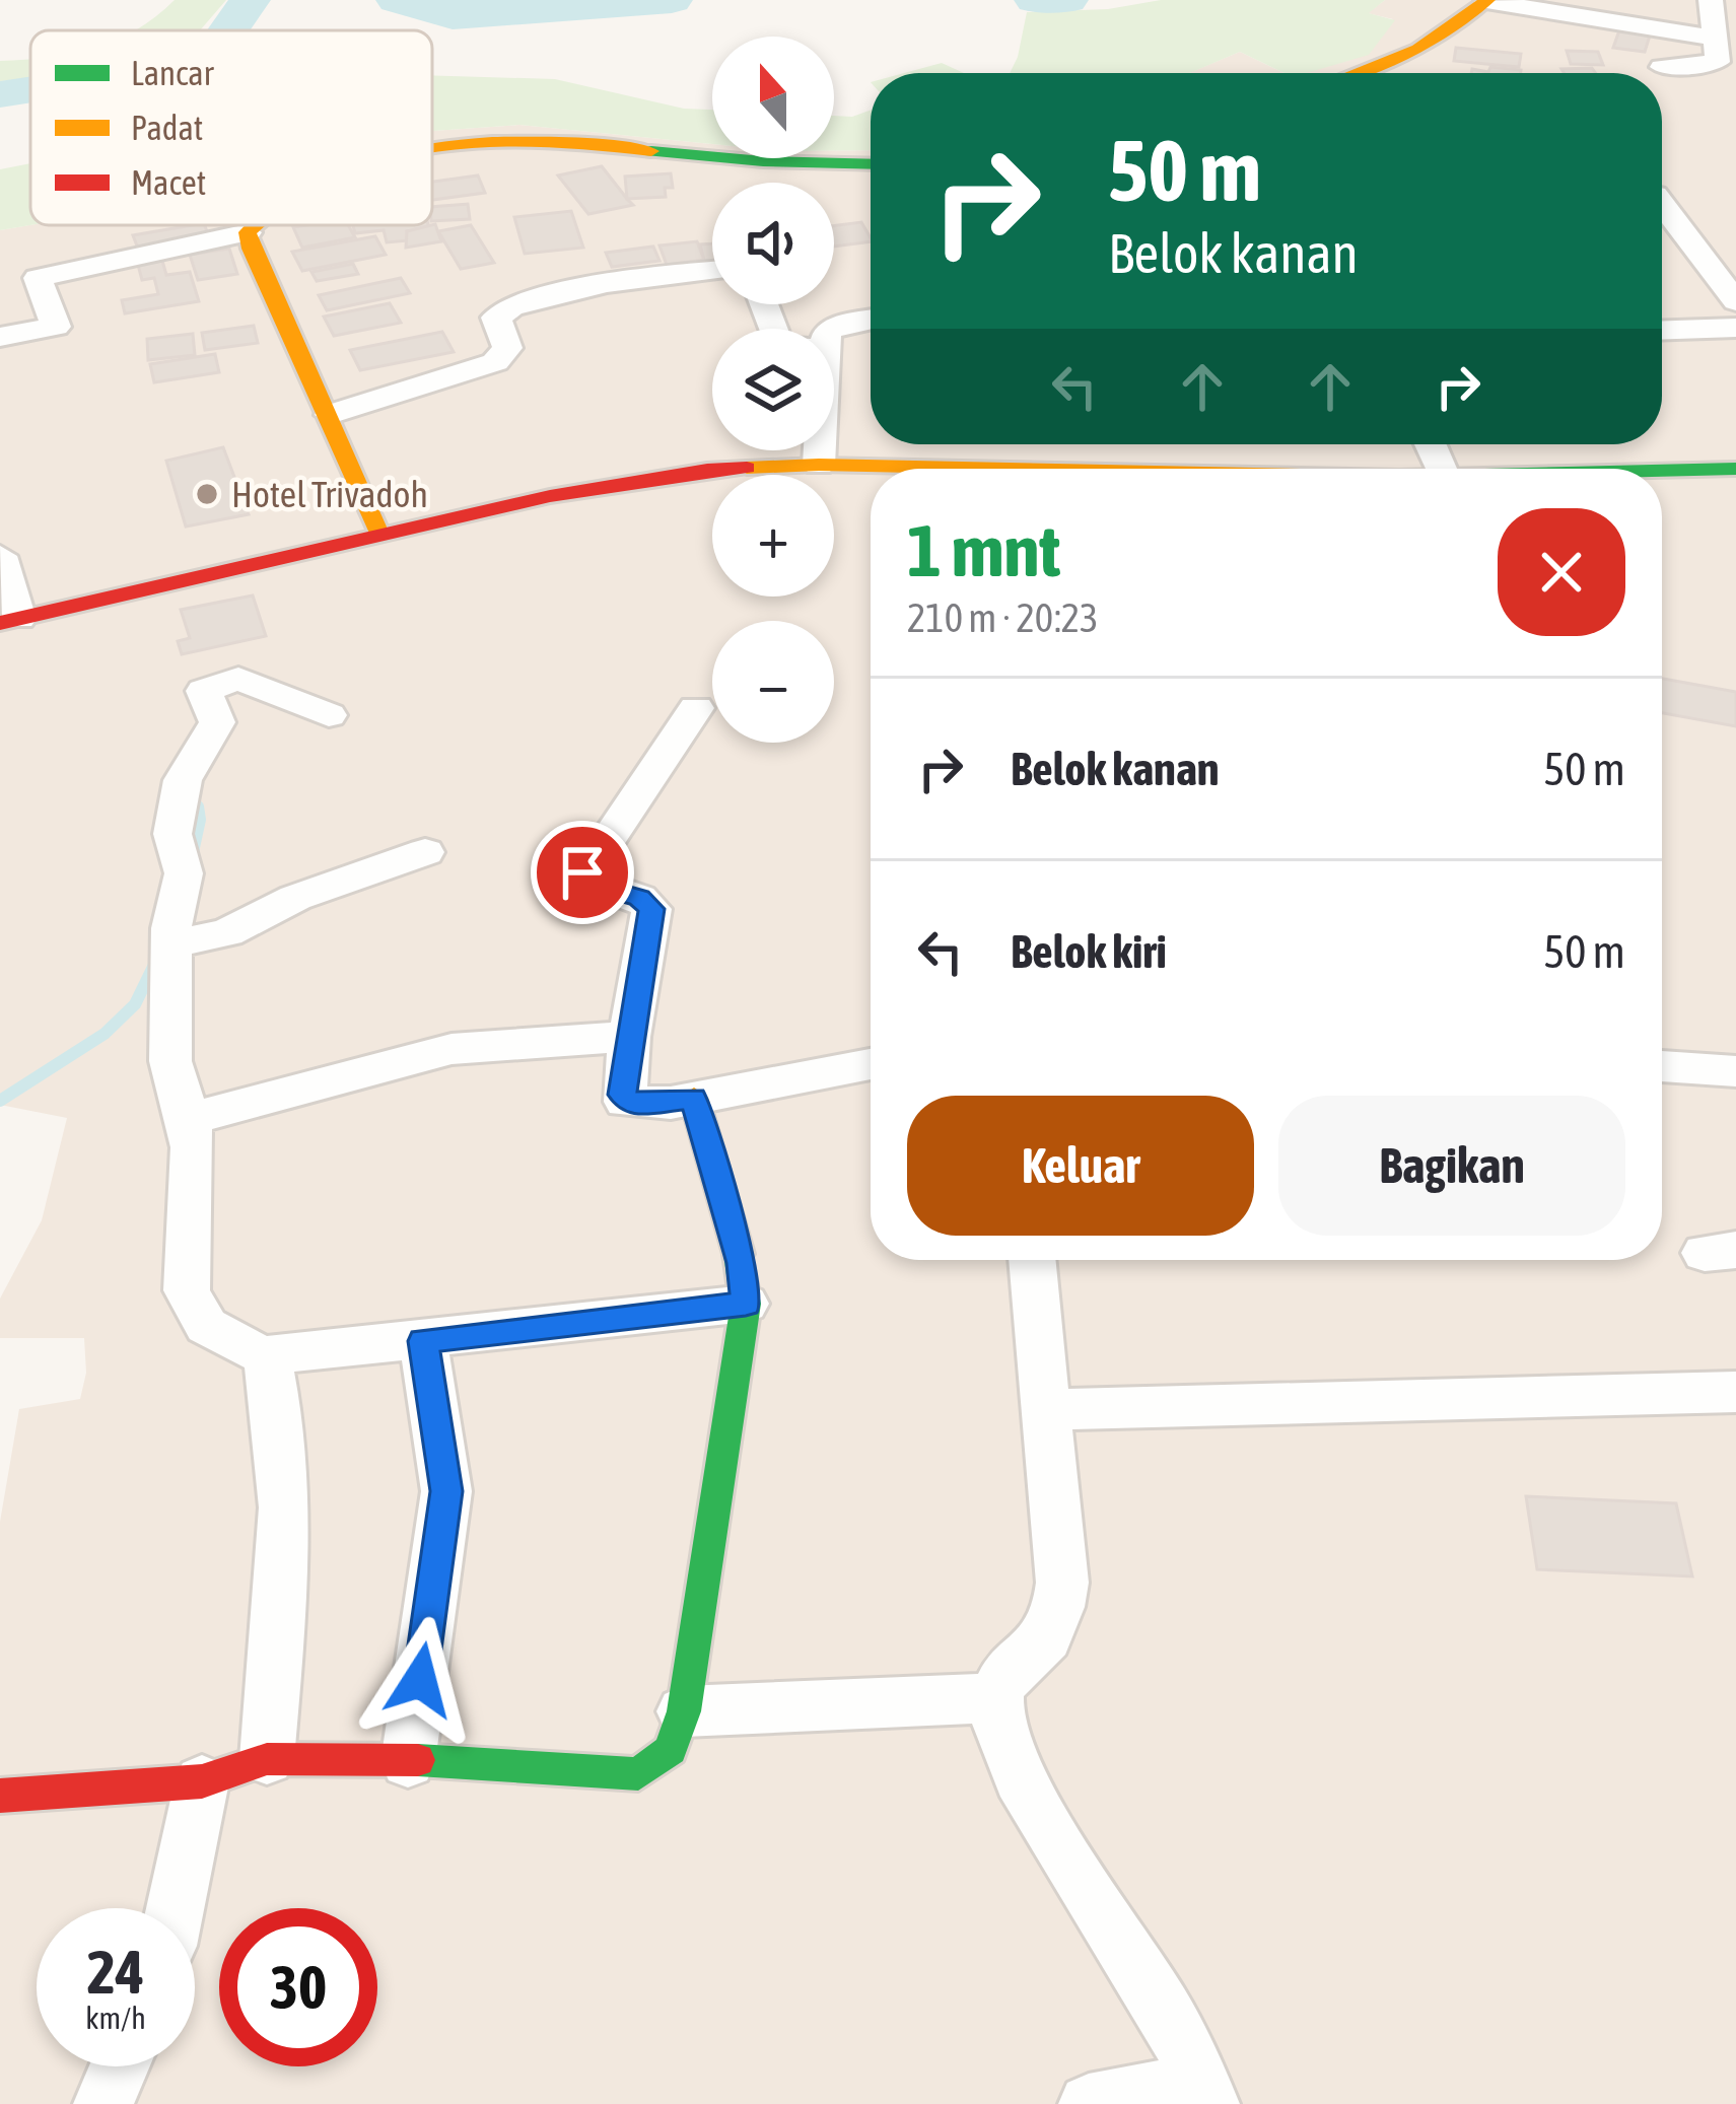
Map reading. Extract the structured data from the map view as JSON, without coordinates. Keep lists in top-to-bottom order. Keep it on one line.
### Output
{"places":["Hotel Trivadoh"],"legend":["Lancar","Padat","Macet"],"north":"top","page":{"map_buttons":["+","−"],"turn":["50 m","Belok kanan"],"heading":["1 mnt","210 m · 20:23"],"list":[{"name":"Belok kanan","value":"50 m"},{"name":"Belok kiri","value":"50 m"}],"buttons":["Keluar","Bagikan"],"speed":"24 km/h","limit":"30"}}
